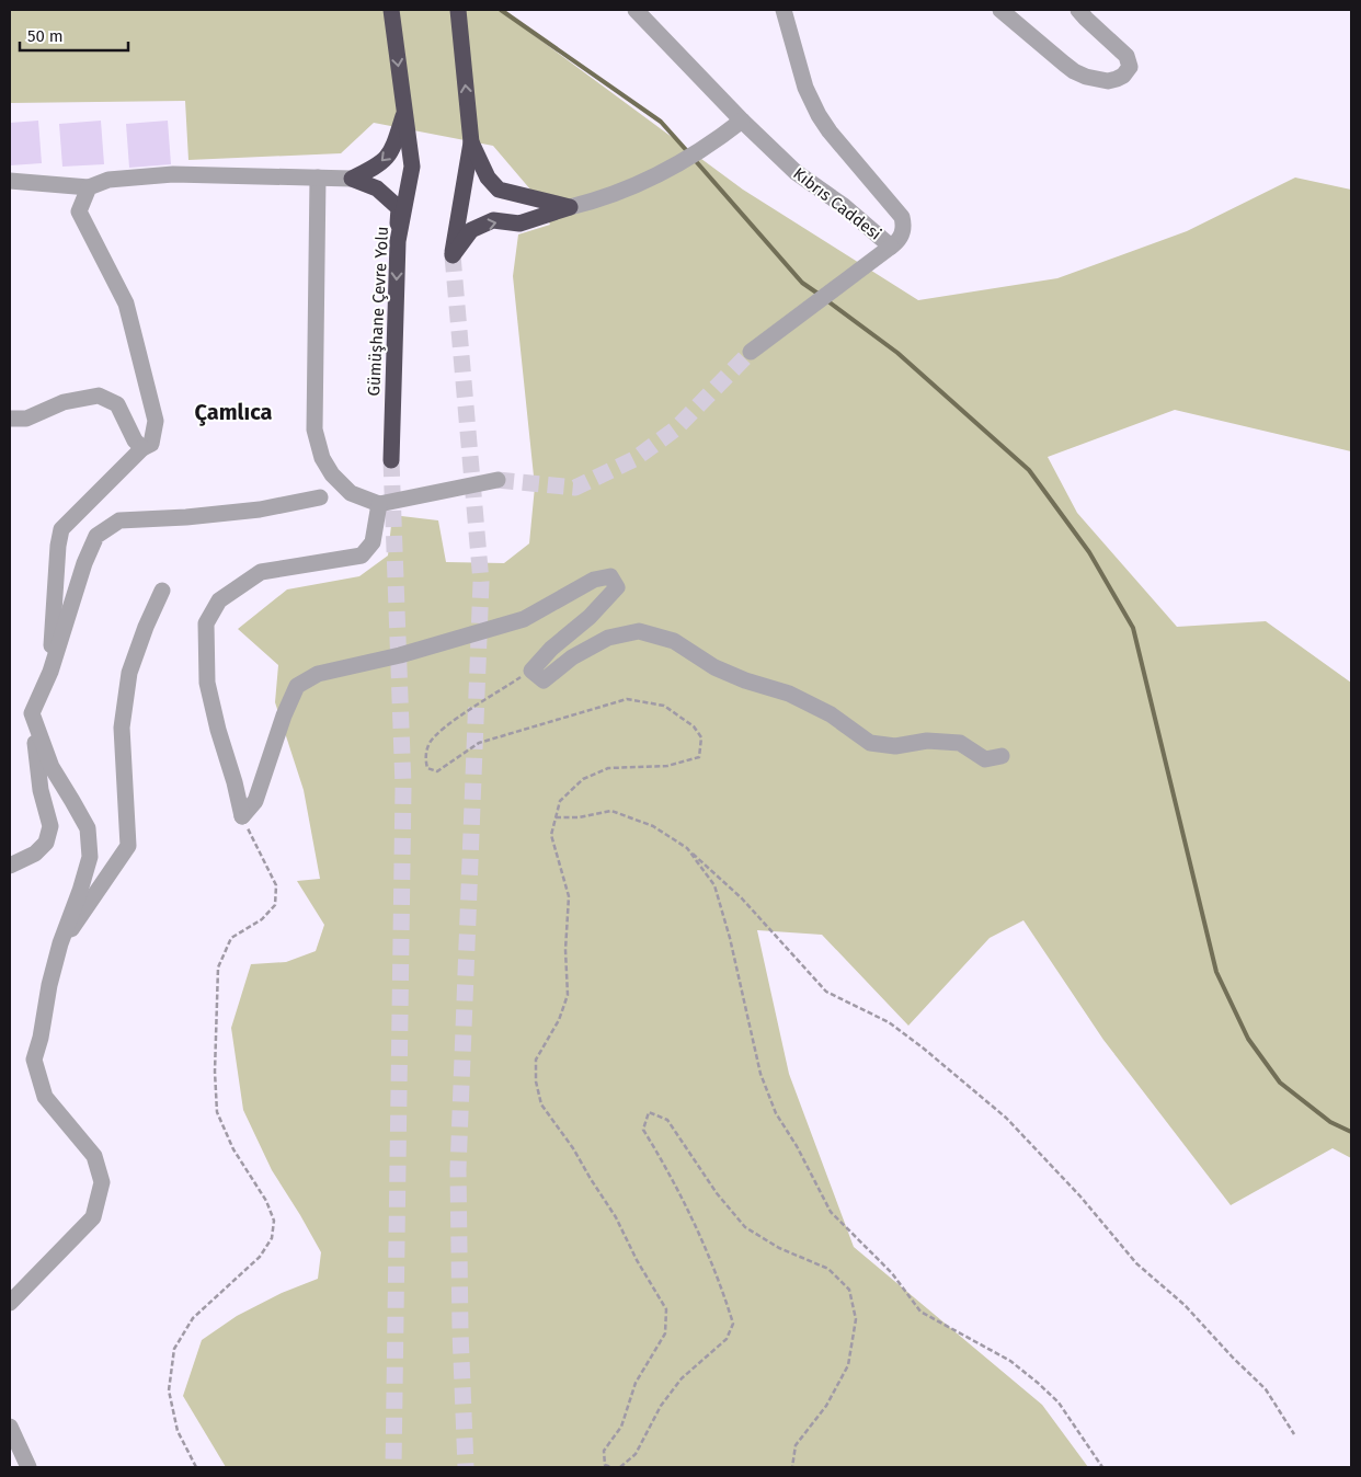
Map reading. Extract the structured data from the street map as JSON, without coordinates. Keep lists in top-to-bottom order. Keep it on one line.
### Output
{"streets":{"highway":["Gümüşhane Çevre Yolu"],"street":["Kıbrıs Caddesi"]},"one_way":["Gümüşhane Çevre Yolu"],"districts":["Çamlıca"],"scale_bar":"50 m"}
